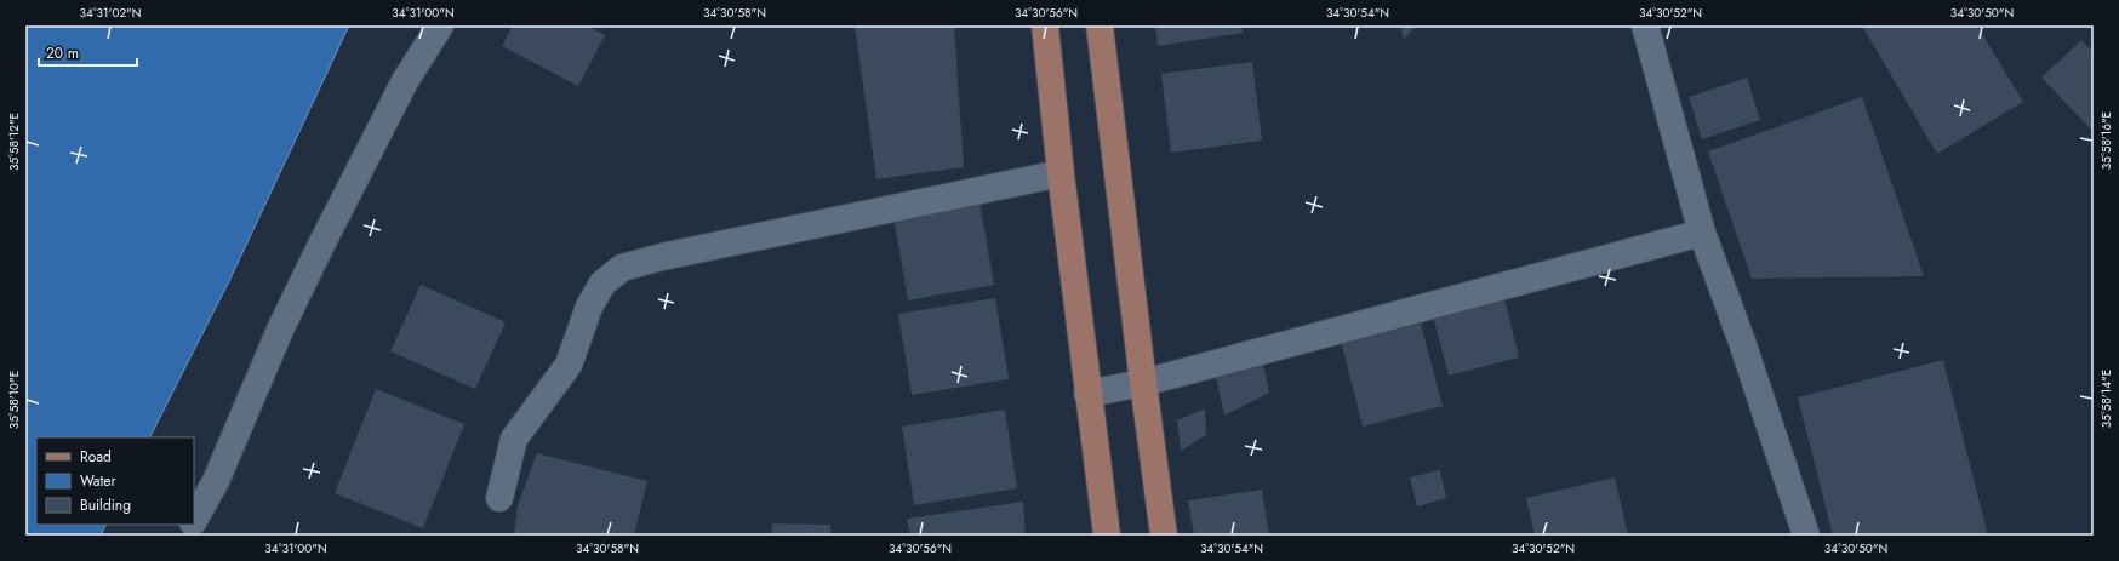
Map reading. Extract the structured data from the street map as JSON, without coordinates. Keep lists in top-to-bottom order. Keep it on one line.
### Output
{"legend":["Road","Water","Building"],"scale_bar":"20 m","coordinates":["34°31'02\"N","34°31'00\"N","34°30'58\"N","34°30'56\"N","34°30'54\"N","34°30'52\"N","34°30'50\"N","35°58'16\"E","35°58'12\"E","35°58'14\"E","35°58'10\"E"]}
